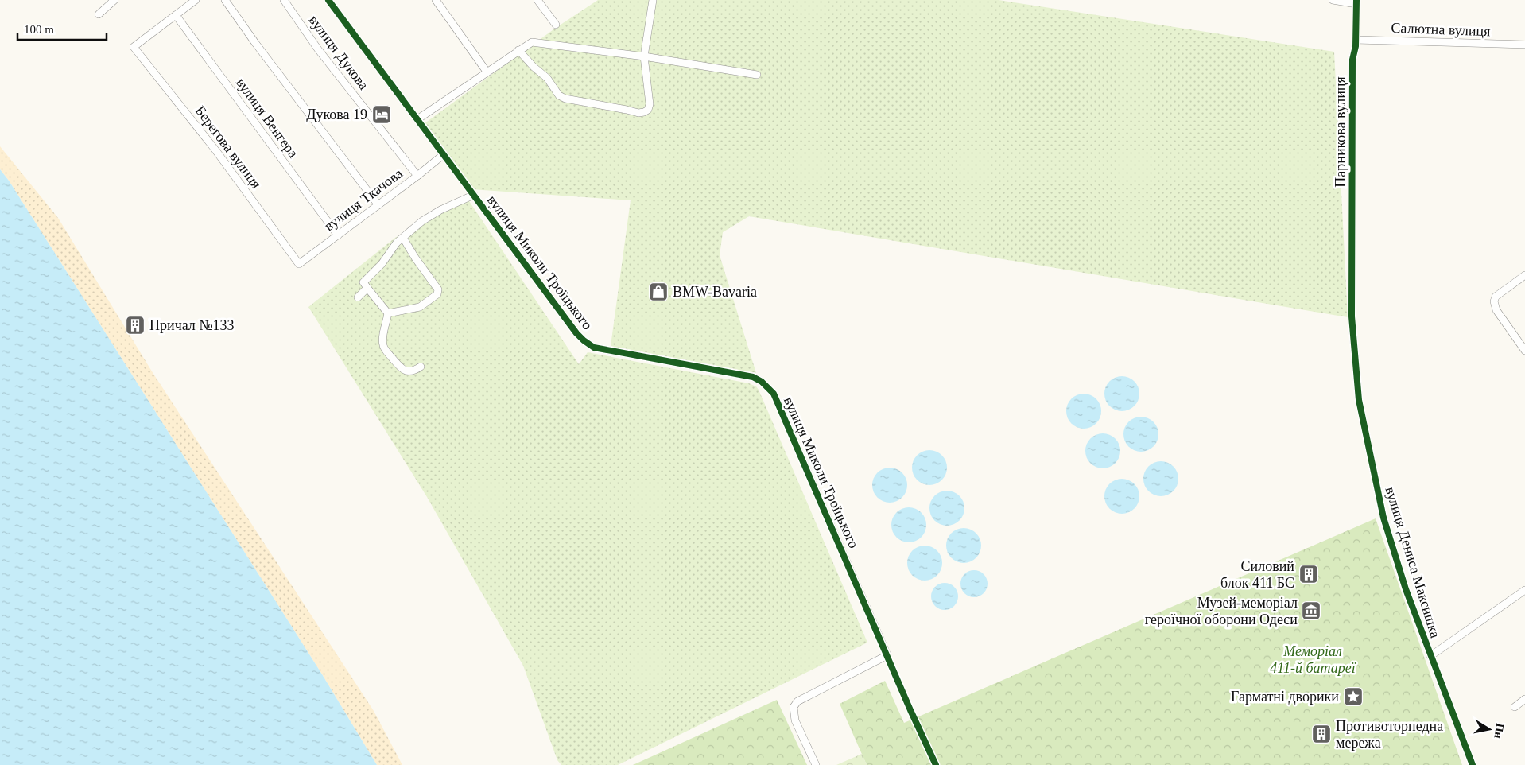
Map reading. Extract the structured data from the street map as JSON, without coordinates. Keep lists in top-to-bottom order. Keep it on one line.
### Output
{"streets":{"street":["Салютна вулиця","вулиця Дукова","вулиця Венгера","Парникова вулиця","Берегова вулиця","вулиця Ткачова","вулиця Миколи Троїцького","вулиця Дениса Максишка"]},"crossings":[["Салютна вулиця","Парникова вулиця"],["вулиця Дукова","вулиця Ткачова"],["вулиця Венгера","Берегова вулиця"],["вулиця Венгера","вулиця Ткачова"],["Парникова вулиця","вулиця Дениса Максишка"],["Берегова вулиця","вулиця Ткачова"],["вулиця Ткачова","вулиця Миколи Троїцького"]],"parks":["Меморіал 411-й батареї"],"places":{"hotel":["Дукова 19"],"shop":["BMW-Bavaria"],"building":["Причал №133","Силовий блок 411 БС","Противоторпедна мережа"],"museum":["Музей-меморіал героїчної оборони Одеси"],"place":["Гарматні дворики"]},"scale_bar":"100 m","north":"right"}
